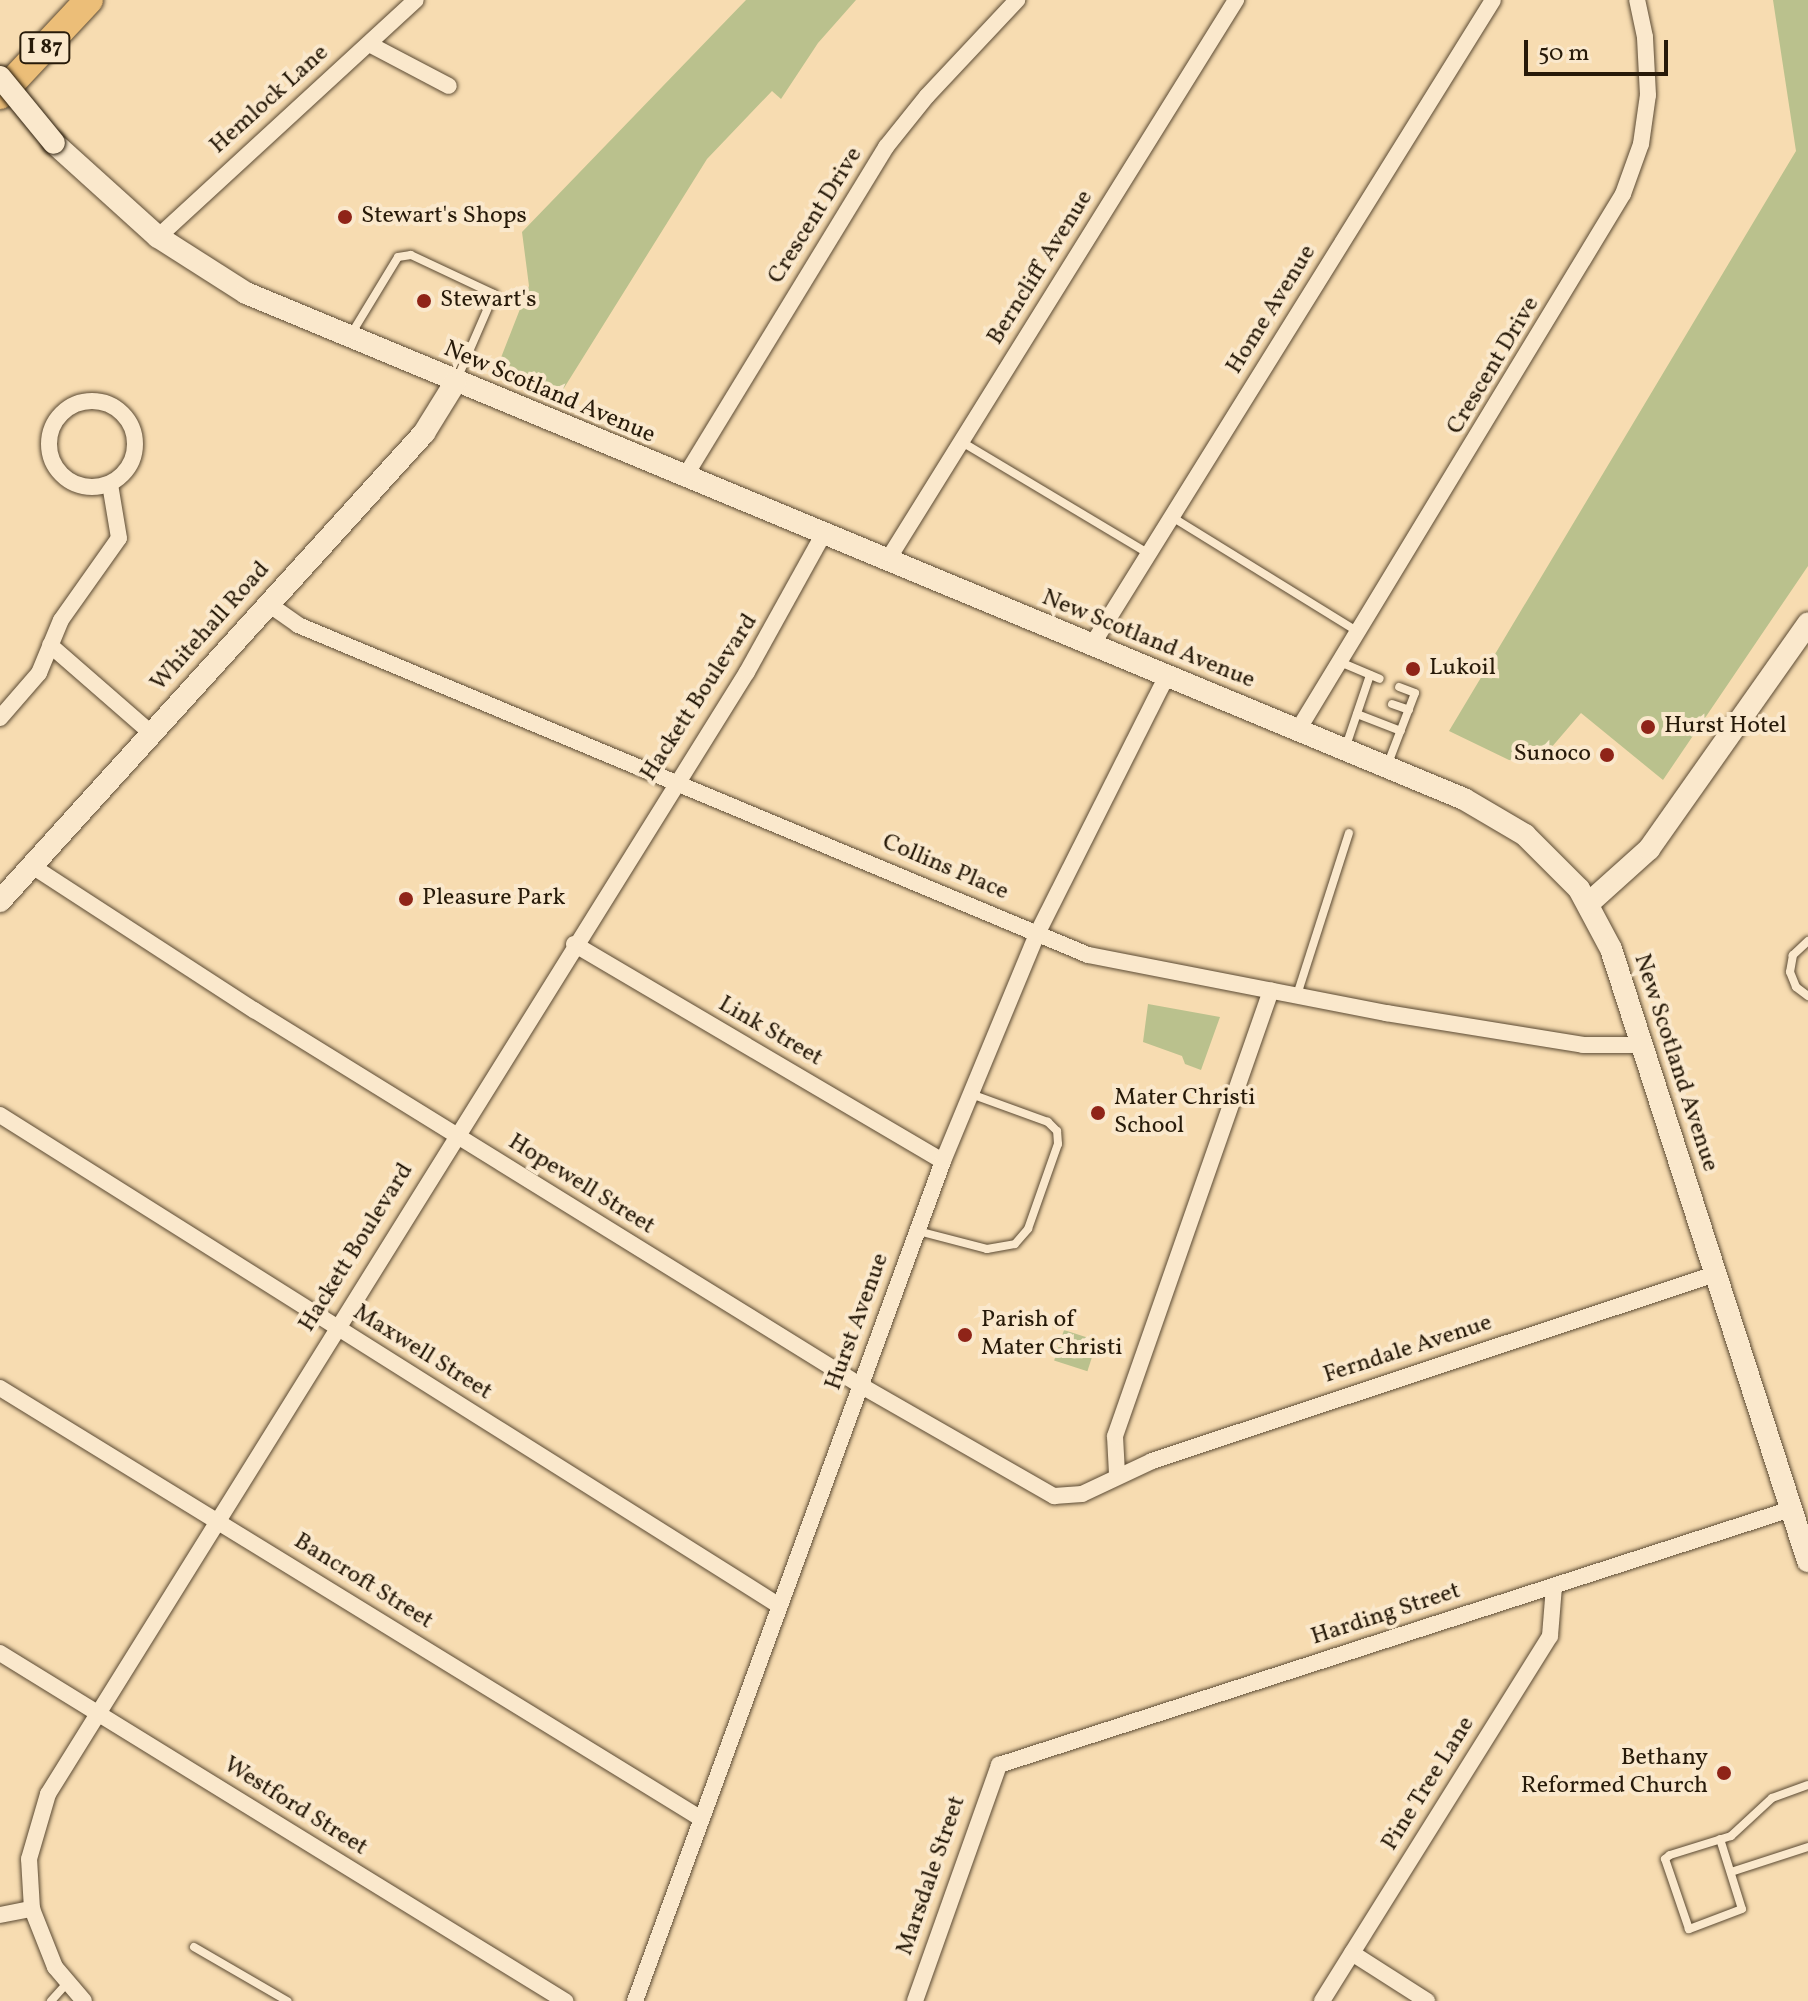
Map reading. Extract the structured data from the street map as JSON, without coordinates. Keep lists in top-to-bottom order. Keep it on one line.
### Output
{"streets":{"highway":["I 87"],"street":["Hemlock Lane","Crescent Drive","Berncliff Avenue","Home Avenue","New Scotland Avenue","Whitehall Road","Hackett Boulevard","Collins Place","Link Street","Hopewell Street","Hurst Avenue","Ferndale Avenue","Maxwell Street","Bancroft Street","Harding Street","Pine Tree Lane","Westford Street","Marsdale Street"]},"crossings":[["Hemlock Lane","New Scotland Avenue"],["Crescent Drive","New Scotland Avenue"],["Berncliff Avenue","New Scotland Avenue"],["Home Avenue","New Scotland Avenue"],["New Scotland Avenue","Whitehall Road"],["New Scotland Avenue","Hackett Boulevard"],["New Scotland Avenue","Collins Place"],["New Scotland Avenue","Hurst Avenue"],["New Scotland Avenue","Ferndale Avenue"],["New Scotland Avenue","Harding Street"],["Whitehall Road","Collins Place"],["Whitehall Road","Hopewell Street"],["Hackett Boulevard","Collins Place"],["Hackett Boulevard","Link Street"],["Hackett Boulevard","Hopewell Street"],["Hackett Boulevard","Maxwell Street"],["Hackett Boulevard","Bancroft Street"],["Hackett Boulevard","Westford Street"],["Collins Place","Hurst Avenue"],["Link Street","Hurst Avenue"],["Hopewell Street","Hurst Avenue"],["Hopewell Street","Ferndale Avenue"],["Hurst Avenue","Maxwell Street"],["Hurst Avenue","Bancroft Street"],["Harding Street","Pine Tree Lane"],["Harding Street","Marsdale Street"]],"places":["Stewart's Shops","Stewart's","Lukoil","Hurst Hotel","Sunoco","Pleasure Park","Mater Christi School","Parish of Mater Christi","Bethany Reformed Church"],"scale_bar":"50 m"}
